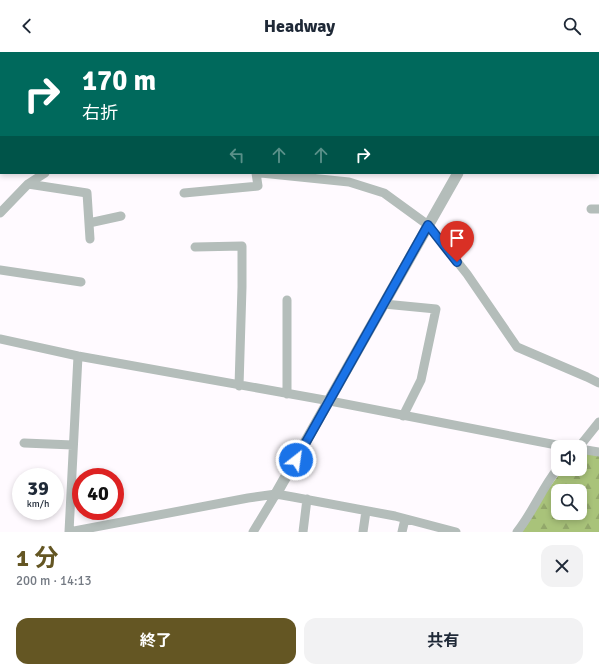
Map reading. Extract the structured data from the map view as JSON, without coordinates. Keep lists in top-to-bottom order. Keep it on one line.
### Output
{"page":{"header":"Headway","turn":["170 m","右折"],"speed":"39 km/h","limit":"40","heading":["1 分","200 m · 14:13"],"buttons":["終了","共有"]}}
